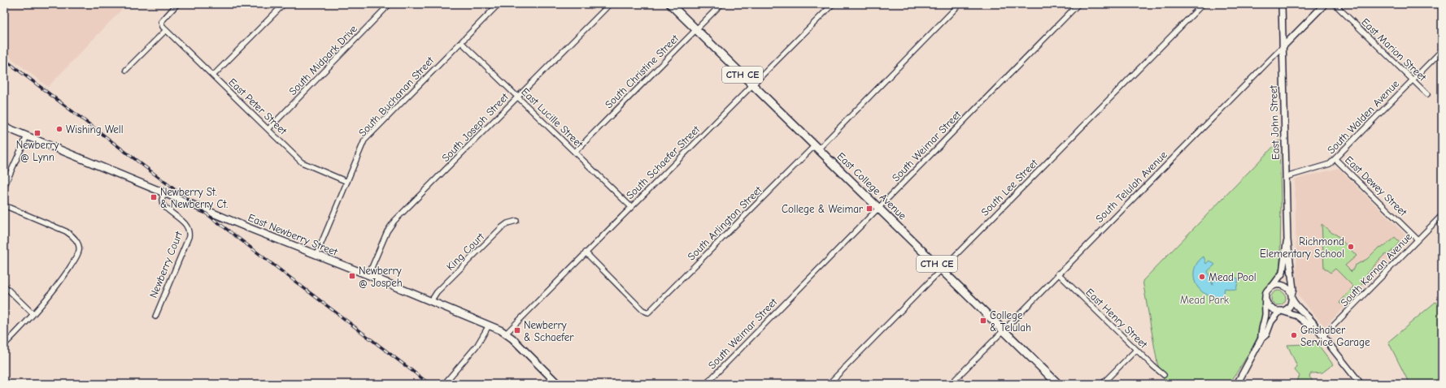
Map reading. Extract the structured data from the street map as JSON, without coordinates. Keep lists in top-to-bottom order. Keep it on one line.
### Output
{"streets":{"main road":["CTH CE","East College Avenue","East Newberry Street"],"street":["East Marion Street","South Midpark Drive","South Christine Street","South Buchanan Street","East Peter Street","South Walden Avenue","East Lucille Street","East John Street","South Joseph Street","South Weimar Street","South Schaefer Street","East Dewey Street","South Telulah Avenue","South Lee Street","South Arlington Street","King Court","Newberry Court","South Kernan Avenue","East Henry Street"]},"crossings":[["East Marion Street","South Walden Avenue"],["South Midpark Drive","East Peter Street"],["South Christine Street","East Lucille Street"],["South Christine Street","East College Avenue"],["South Buchanan Street","East Peter Street"],["South Buchanan Street","East Lucille Street"],["South Buchanan Street","East Newberry Street"],["South Walden Avenue","East John Street"],["South Walden Avenue","East Dewey Street"],["East Lucille Street","South Joseph Street"],["East Lucille Street","South Schaefer Street"],["East John Street","South Telulah Avenue"],["South Joseph Street","East Newberry Street"],["South Weimar Street","East College Avenue"],["South Schaefer Street","East College Avenue"],["South Schaefer Street","South Arlington Street"],["South Schaefer Street","East Newberry Street"],["East College Avenue","South Telulah Avenue"],["East College Avenue","South Lee Street"],["East College Avenue","South Arlington Street"],["East Dewey Street","South Kernan Avenue"],["South Telulah Avenue","East Henry Street"],["East Newberry Street","King Court"],["East Newberry Street","Newberry Court"]],"parks":["Mead Park"],"places":{"other":["Wishing Well","Richmond Elementary School","Mead Pool","Grishaber Service Garage"],"transit":["Newberry @ Lynn","Newberry St. & Newberry Ct.","College & Weimar","Newberry @ Jospeh","College & Telulah","Newberry & Schaefer"]}}
